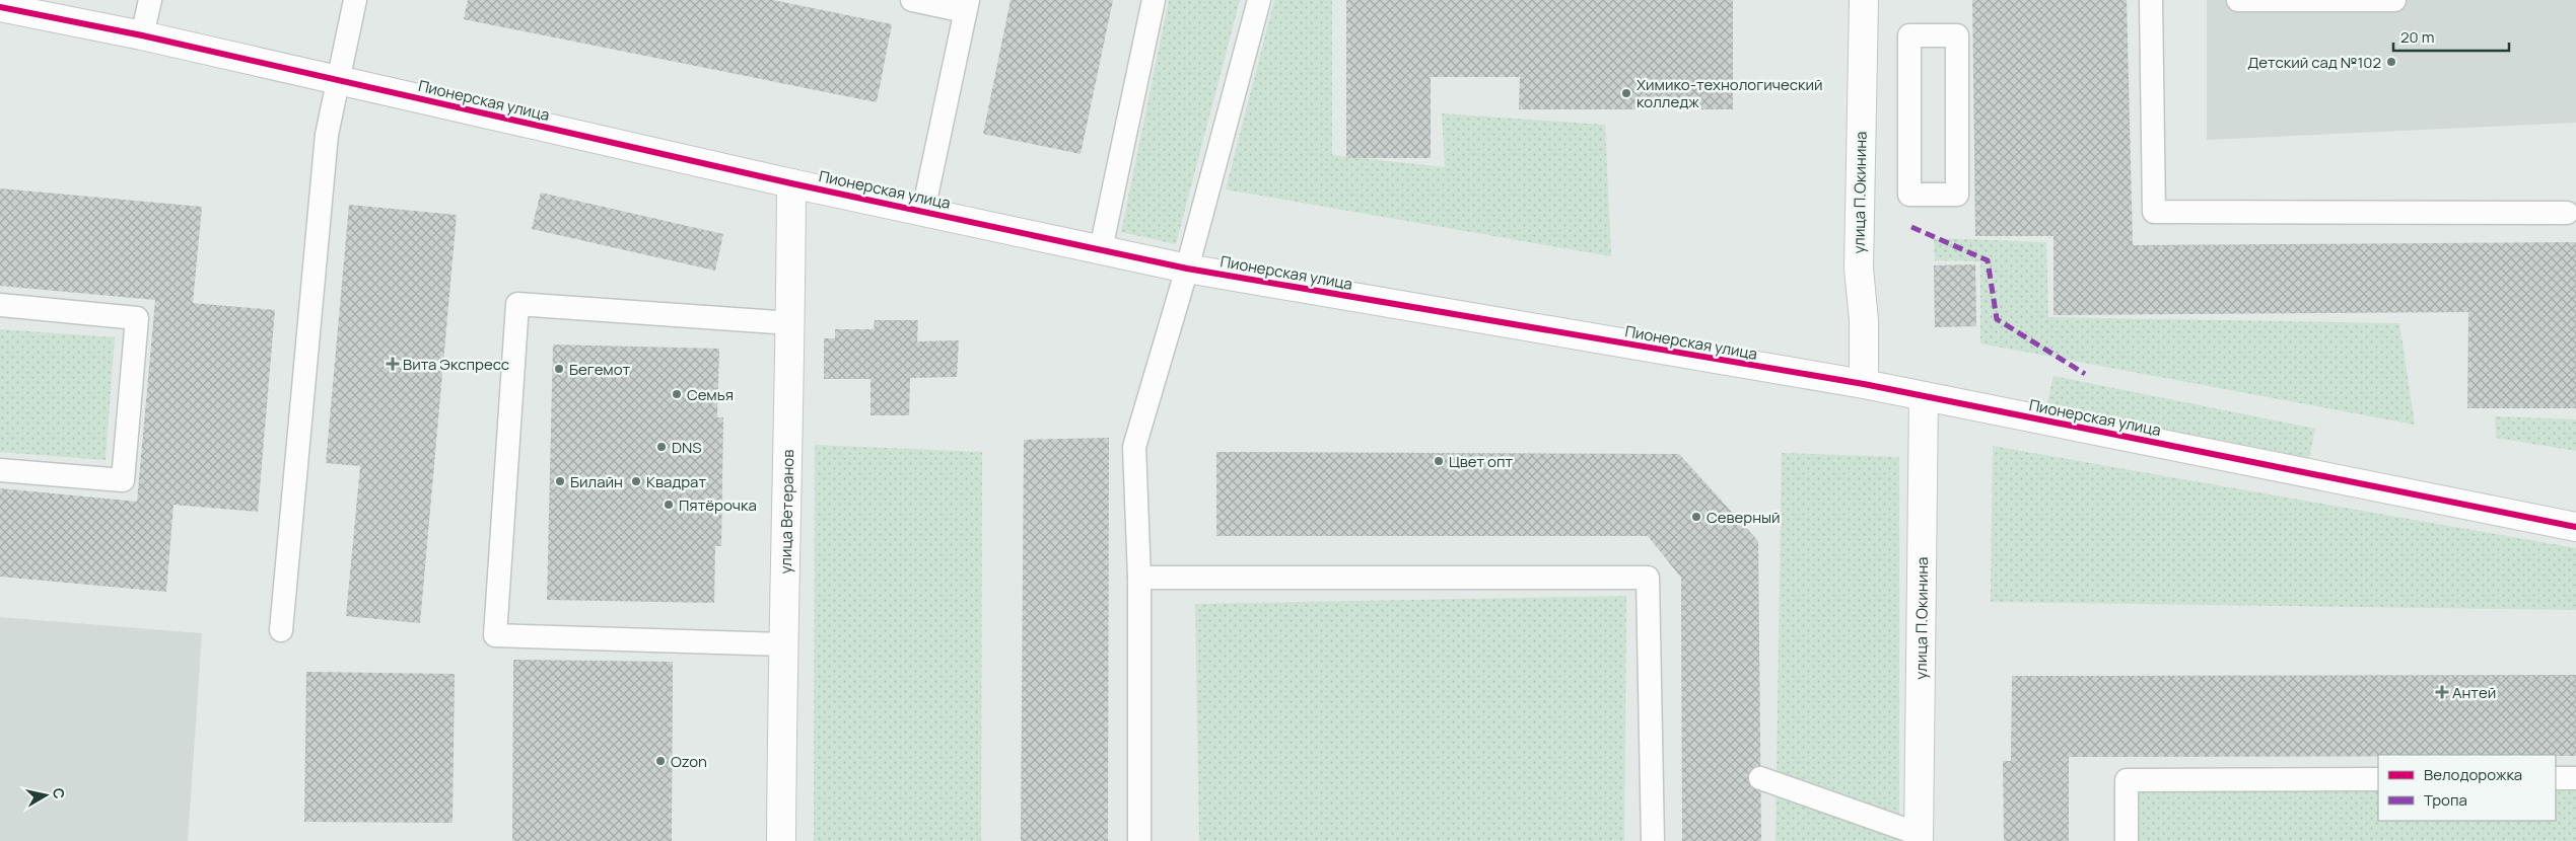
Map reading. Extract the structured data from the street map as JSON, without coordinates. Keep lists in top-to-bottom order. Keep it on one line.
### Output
{"streets":{"street":["Пионерская улица","улица П.Окинина","улица Ветеранов"]},"crossings":[["Пионерская улица","улица П.Окинина"],["Пионерская улица","улица Ветеранов"]],"places":{"other":["Детский сад №102","Химико-технологический колледж","Бегемот","Семья","DNS","Цвет опт","Билайн","Квадрат","Пятёрочка","Северный","Ozon"],"health":["Вита Экспресс","Антей"]},"legend":["Велодорожка","Тропа"],"scale_bar":"20 m","north":"right"}
